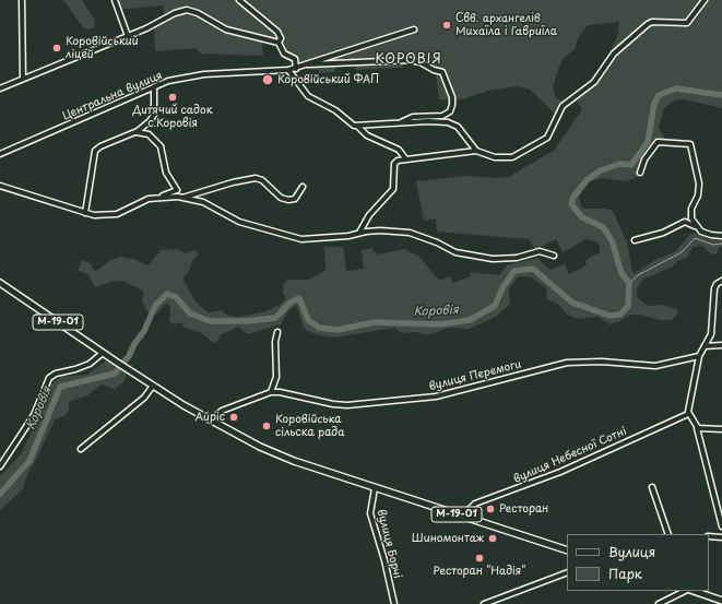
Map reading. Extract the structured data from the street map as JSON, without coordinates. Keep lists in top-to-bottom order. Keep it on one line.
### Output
{"streets":{"main road":["М-19-01"],"street":["Центральна вулиця","вулиця Перемоги","вулиця Небесної Сотні","вулиця Борчі"]},"crossings":[["М-19-01","вулиця Небесної Сотні"],["М-19-01","вулиця Борчі"]],"districts":["КОРОВІЯ"],"water":["Коровія"],"places":["Свв. архангелів Михаїла і Гавриїла","Коровійський ліцей","Коровійський ФАП","Дитячий садок с.Коровія","Айріс","Коровійська сільска рада","Ресторан","Шиномонтаж","Ресторан \"Надія\""],"legend":["Вулиця","Парк"]}
